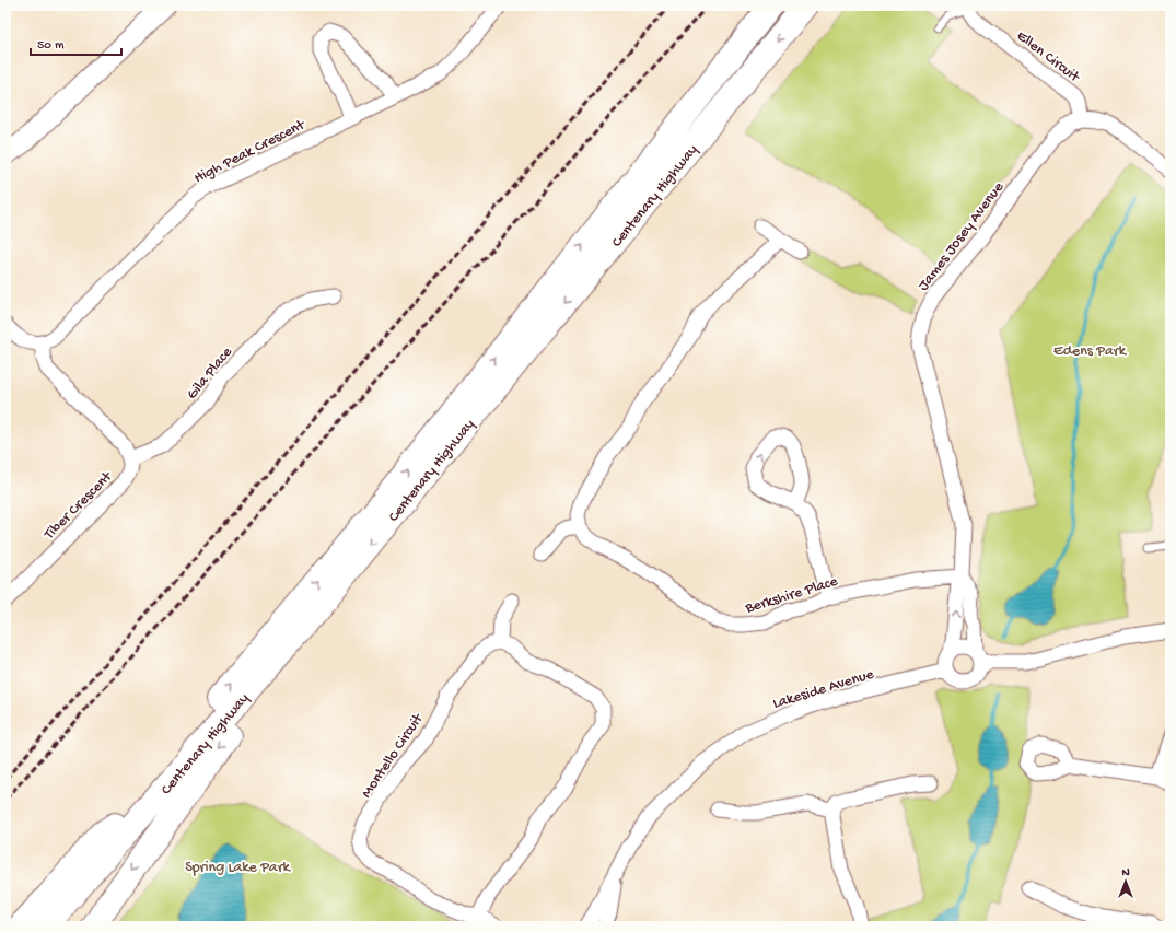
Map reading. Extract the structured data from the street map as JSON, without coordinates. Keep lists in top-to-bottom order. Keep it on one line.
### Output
{"streets":{"highway":["Centenary Highway"],"street":["Ellen Circuit","High Peak Crescent","James Josey Avenue","Gila Place","Tiber Crescent","Berkshire Place","Lakeside Avenue","Montello Circuit"]},"crossings":[["Ellen Circuit","James Josey Avenue"],["James Josey Avenue","Berkshire Place"],["James Josey Avenue","Lakeside Avenue"],["Gila Place","Tiber Crescent"]],"parks":["Edens Park","Spring Lake Park"],"scale_bar":"50 m","north":"top"}
